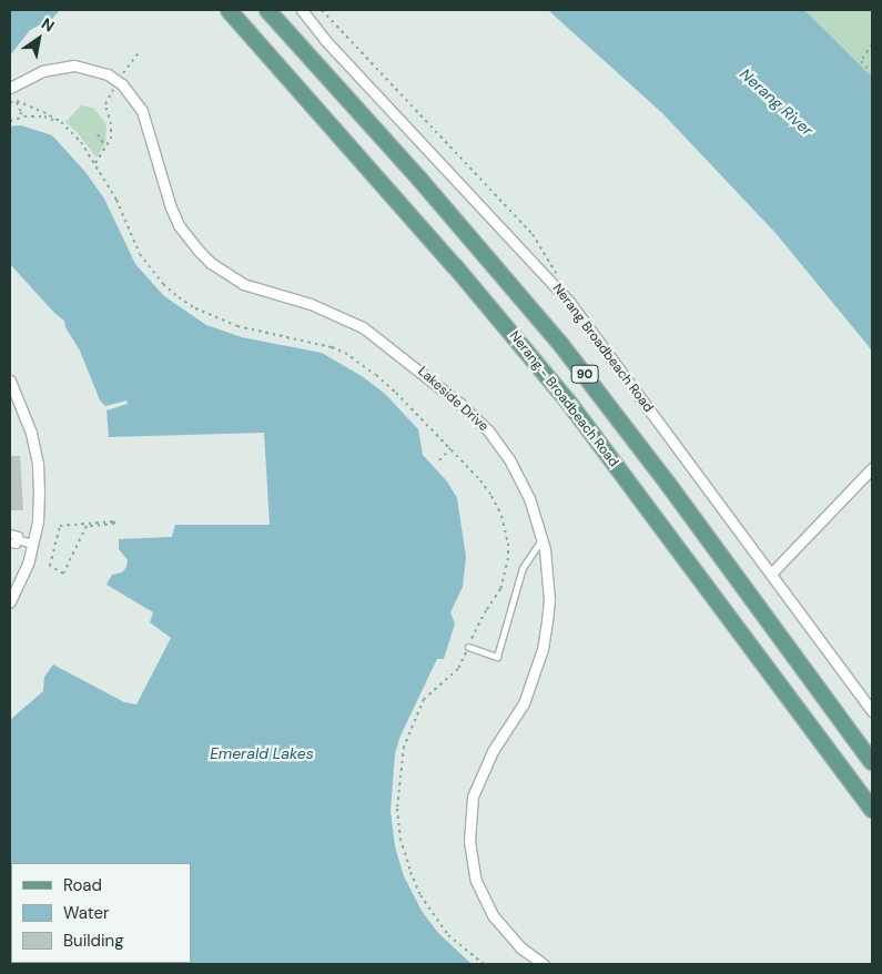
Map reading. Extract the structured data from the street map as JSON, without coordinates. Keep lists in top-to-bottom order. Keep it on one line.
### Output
{"streets":{"main road":["90","Nerang - Broadbeach Road"],"street":["Nerang Broadbeach Road","Lakeside Drive"]},"water":["Nerang River","Emerald Lakes"],"legend":["Road","Water","Building"],"north":"top right"}
